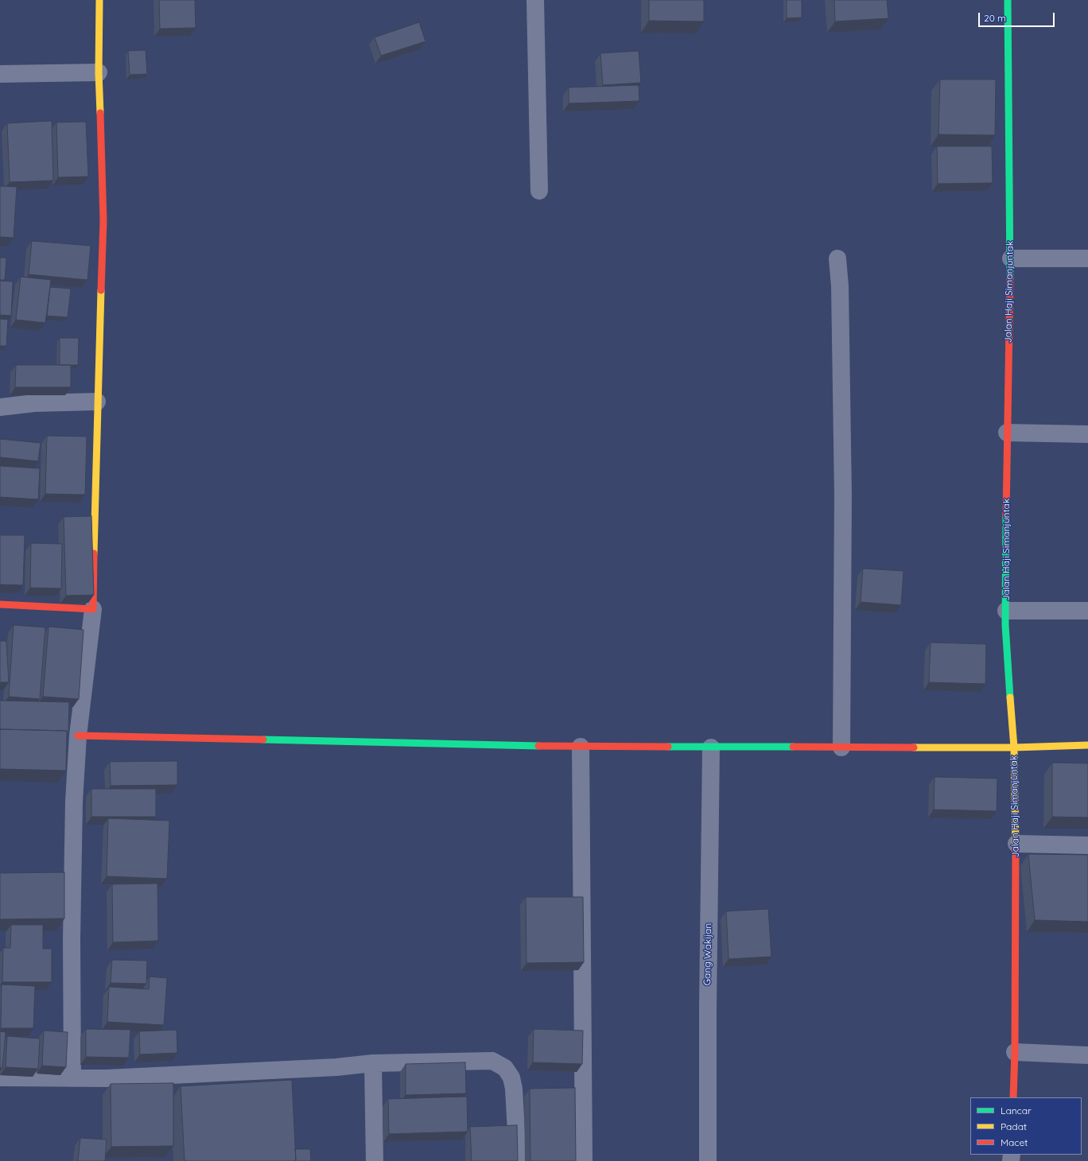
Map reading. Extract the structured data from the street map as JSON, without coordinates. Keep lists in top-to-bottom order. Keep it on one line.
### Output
{"streets":{"street":["Jalan Haji Simanjuntak","Gang Wakijan"]},"legend":["Lancar","Padat","Macet"],"scale_bar":"20 m"}
